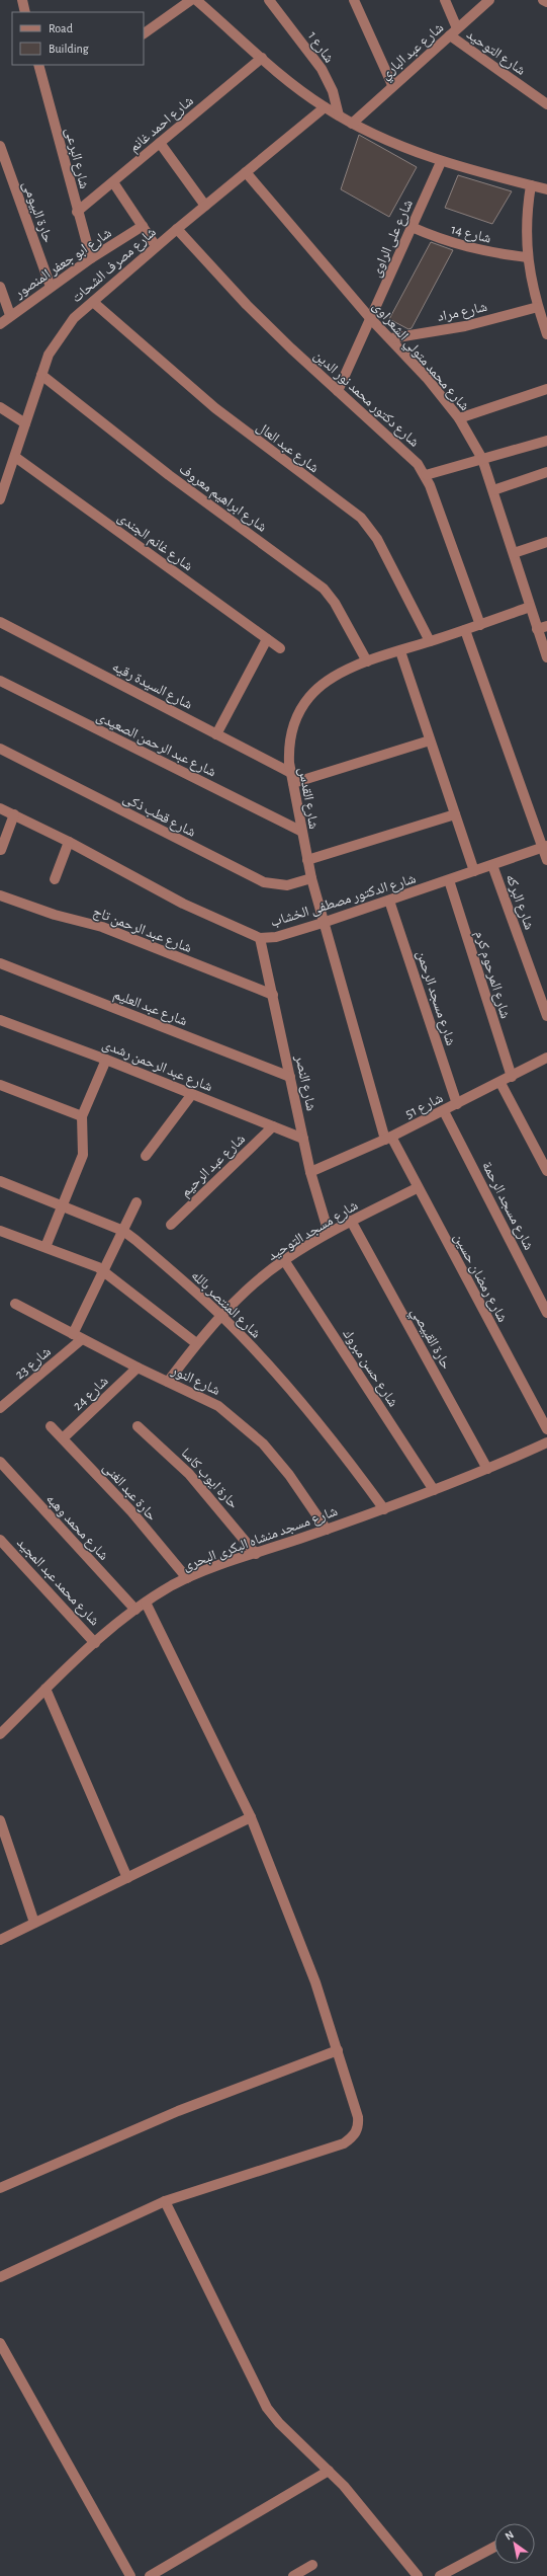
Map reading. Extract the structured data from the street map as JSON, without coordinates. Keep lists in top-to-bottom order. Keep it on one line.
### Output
{"streets":{"street":["شارع 1","شارع عبد الباري","شارع التوحيد","شارع احمد غانم","شارع البرعى","حارة البيومى","شارع 14","شارع على الراوى","شارع ابو جعفر المنصور","شارع مصرف الشحات","شارع مراد","شارع محمد متولي الشعراوى","شارع دكتور محمد نور الدين","شارع عبد العال","شارع ابراهيم معروف","شارع غانم الجندى","شارع السيدة رقيه","شارع عبد الرحمن الصعيدى","شارع القدس","شارع قطب ذكى","شارع الدكتور مصطفى الخشاب","شارع البركه","شارع عبد الرحمن تاج","شارع المرحوم كرم","شارع مسجد الرحمن","شارع عبد العليم","شارع عبد الرحمن رشدى","شارع النصر","شارع 51","شارع عبد الرحيم","شارع مسجد الرحمة","شارع مسجد التوحيد","شارع رمضان حسين","شارع المنتصر بالله","حارة القبيصي","شارع 23","شارع حسن مبروك","شارع النور","شارع 24","حارة ايوب كاسا","حارة عبد الغنى","شارع محمد وهبه","شارع مسجد منشاه البكرى البحرى","شارع محمد عبد المجيد"]},"crossings":[["شارع عبد الباري","شارع التوحيد"],["شارع احمد غانم","شارع البرعى"],["شارع البرعى","شارع ابو جعفر المنصور"],["حارة البيومى","شارع ابو جعفر المنصور"],["شارع 14","شارع على الراوى"],["شارع على الراوى","شارع محمد متولي الشعراوى"],["شارع على الراوى","شارع دكتور محمد نور الدين"],["شارع مصرف الشحات","شارع محمد متولي الشعراوى"],["شارع مصرف الشحات","شارع دكتور محمد نور الدين"],["شارع مصرف الشحات","شارع عبد العال"],["شارع مصرف الشحات","شارع ابراهيم معروف"],["شارع مصرف الشحات","شارع غانم الجندى"],["شارع مراد","شارع محمد متولي الشعراوى"],["شارع محمد متولي الشعراوى","شارع القدس"],["شارع دكتور محمد نور الدين","شارع القدس"],["شارع عبد العال","شارع القدس"],["شارع ابراهيم معروف","شارع القدس"],["شارع السيدة رقيه","شارع القدس"],["شارع عبد الرحمن الصعيدى","شارع القدس"],["شارع القدس","شارع قطب ذكى"],["شارع القدس","شارع الدكتور مصطفى الخشاب"],["شارع القدس","شارع 51"],["شارع القدس","شارع رمضان حسين"],["شارع الدكتور مصطفى الخشاب","شارع البركه"],["شارع الدكتور مصطفى الخشاب","شارع المرحوم كرم"],["شارع الدكتور مصطفى الخشاب","شارع مسجد الرحمن"],["شارع الدكتور مصطفى الخشاب","شارع النصر"],["شارع عبد الرحمن تاج","شارع النصر"],["شارع المرحوم كرم","شارع 51"],["شارع مسجد الرحمن","شارع 51"],["شارع عبد العليم","شارع النصر"],["شارع عبد الرحمن رشدى","شارع النصر"],["شارع عبد الرحمن رشدى","شارع عبد الرحيم"],["شارع النصر","شارع 51"],["شارع النصر","شارع مسجد التوحيد"],["شارع 51","شارع مسجد الرحمة"],["شارع 51","شارع رمضان حسين"],["شارع مسجد التوحيد","شارع رمضان حسين"],["شارع مسجد التوحيد","شارع المنتصر بالله"],["شارع مسجد التوحيد","حارة القبيصي"],["شارع مسجد التوحيد","شارع حسن مبروك"],["شارع مسجد التوحيد","شارع النور"],["شارع المنتصر بالله","شارع مسجد منشاه البكرى البحرى"],["حارة القبيصي","شارع مسجد منشاه البكرى البحرى"],["شارع 23","شارع النور"],["شارع حسن مبروك","شارع مسجد منشاه البكرى البحرى"],["شارع النور","شارع 24"],["شارع النور","شارع مسجد منشاه البكرى البحرى"],["شارع 24","حارة عبد الغنى"],["حارة ايوب كاسا","شارع مسجد منشاه البكرى البحرى"],["حارة عبد الغنى","شارع مسجد منشاه البكرى البحرى"],["شارع محمد وهبه","شارع مسجد منشاه البكرى البحرى"],["شارع مسجد منشاه البكرى البحرى","شارع محمد عبد المجيد"]],"legend":["Road","Building"],"north":"top left"}
